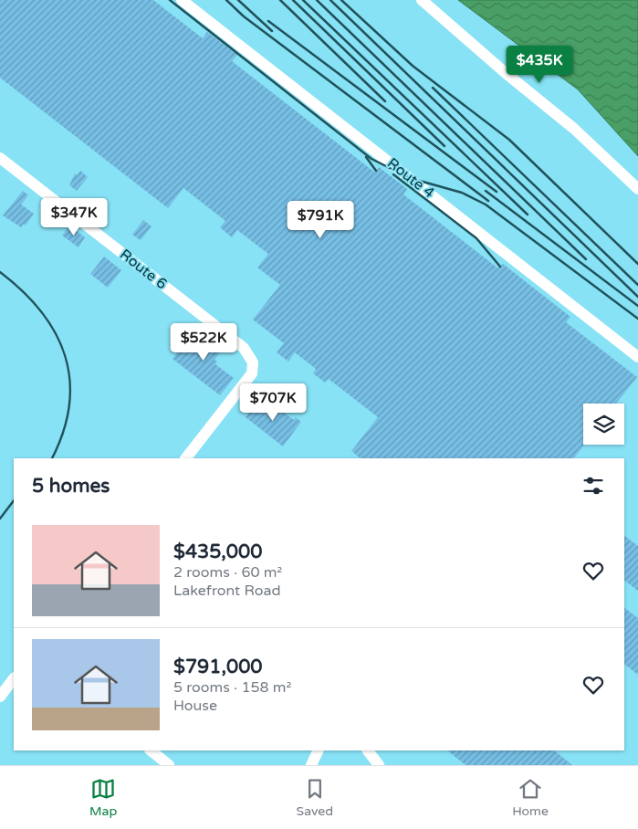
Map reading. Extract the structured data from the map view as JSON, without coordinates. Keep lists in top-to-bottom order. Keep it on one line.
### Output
{"streets":{"street":["Route 4","Route 6"]},"page":{"price":["$435K","$347K","$791K","$522K","$707K"],"heading":"5 homes","list":[{"name":"$435,000","note":"2 rooms · 60 m² · Lakefront Road"},{"name":"$791,000","note":"5 rooms · 158 m² · House"}],"tabs":["Map","Saved","Home"]}}
